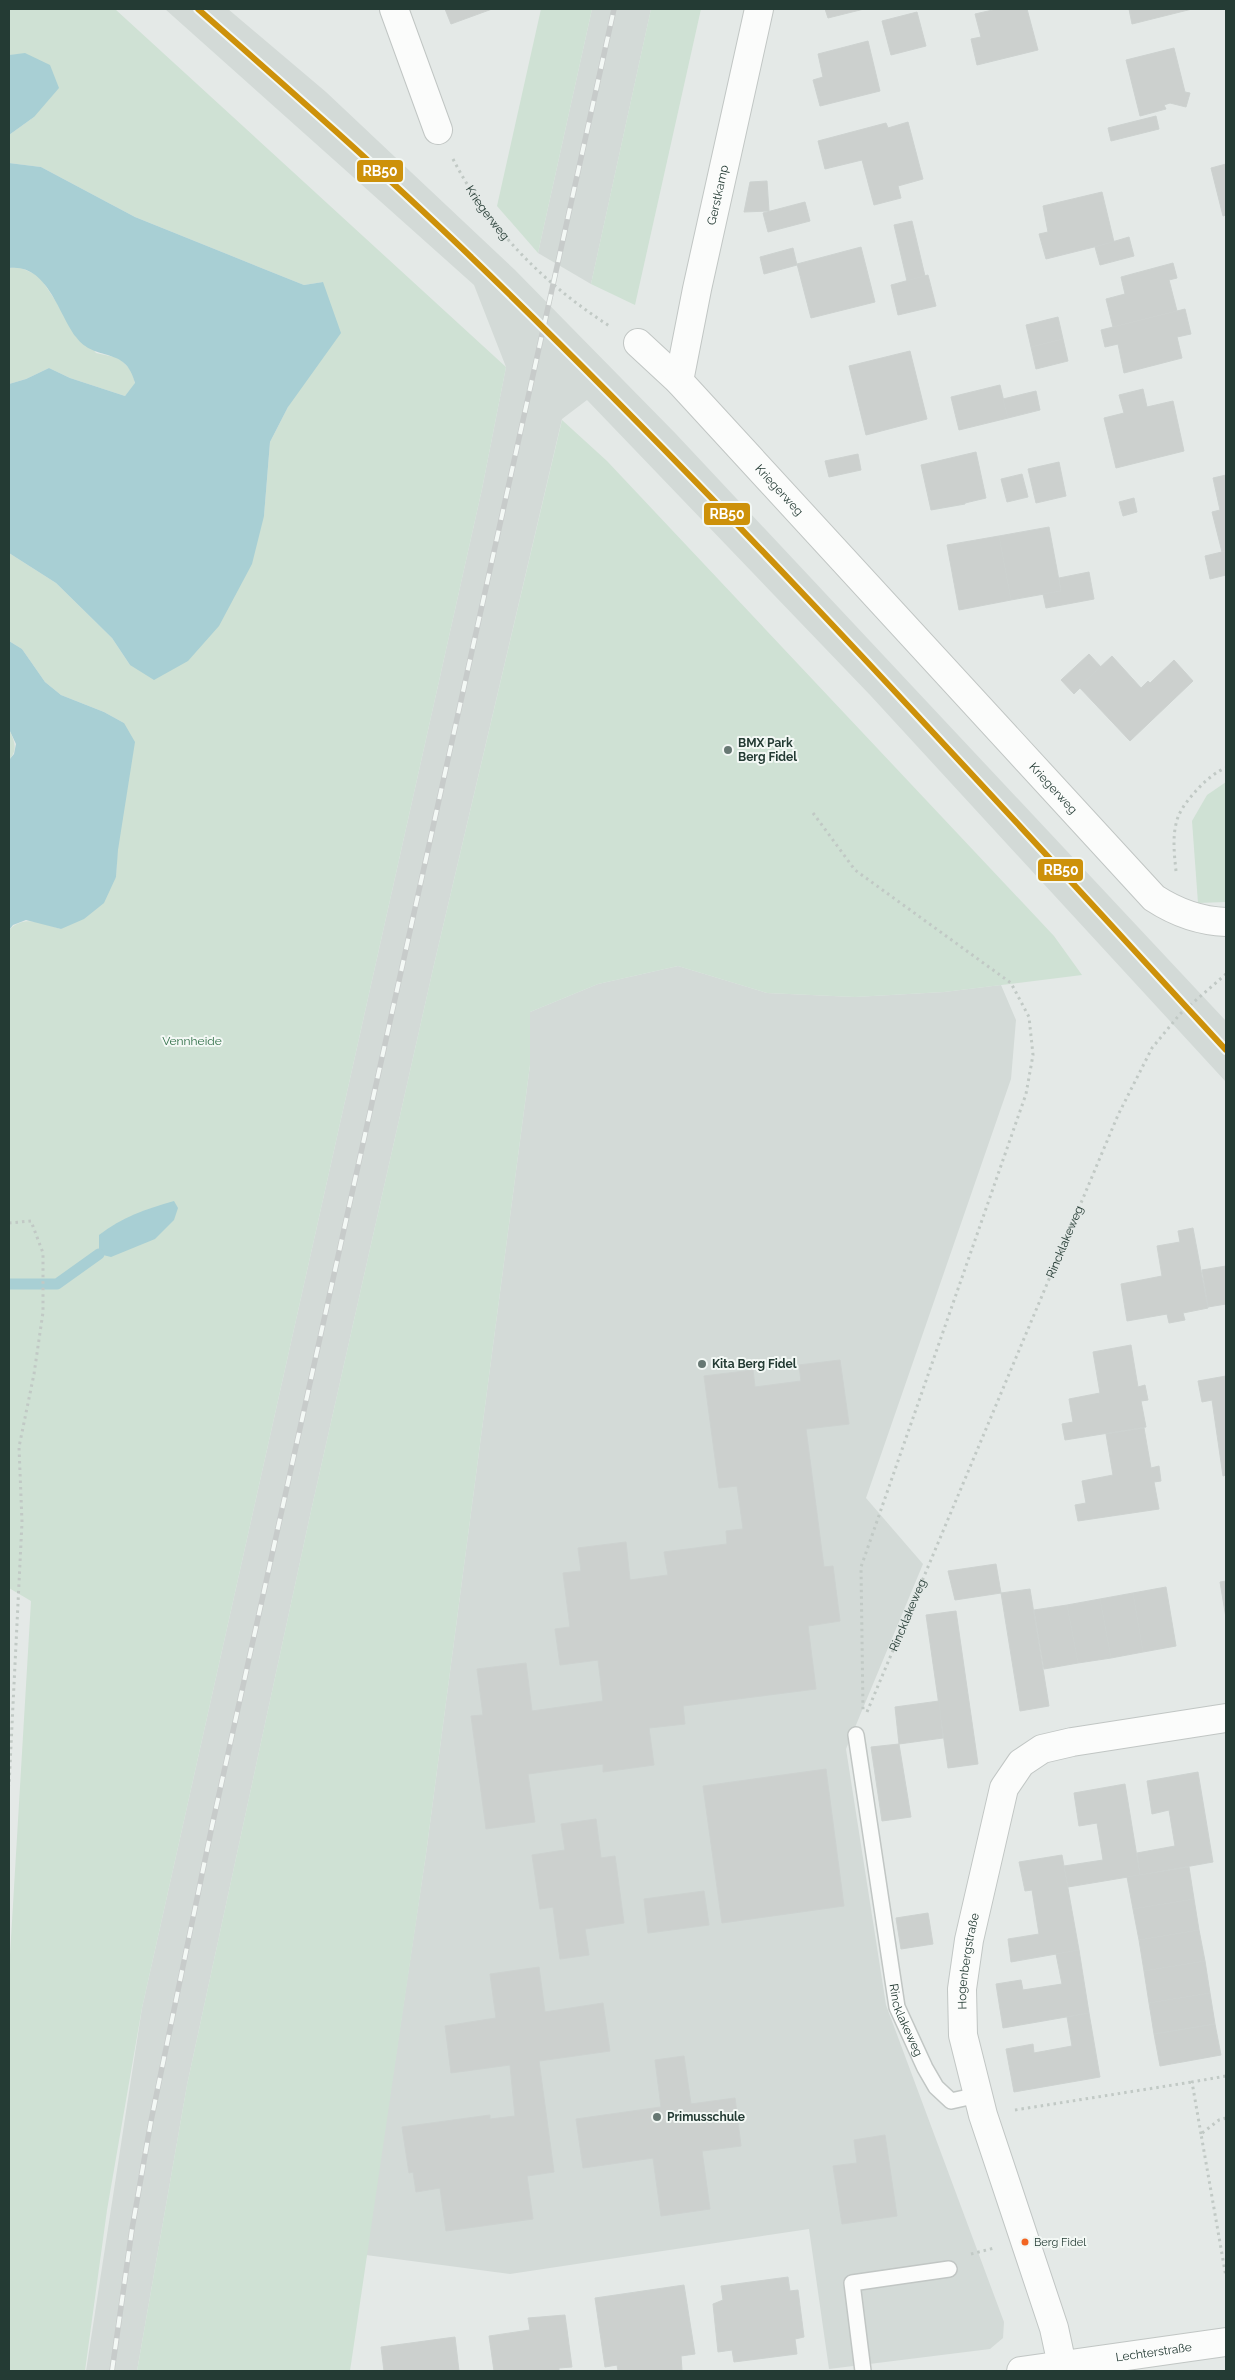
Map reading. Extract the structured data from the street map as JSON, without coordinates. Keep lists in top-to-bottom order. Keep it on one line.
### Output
{"streets":{"street":["Gerstkamp","Kriegerweg","Hogenbergstraße","Lechterstraße"],"lane":["Rincklakeweg"]},"crossings":[["Gerstkamp","Kriegerweg"],["Rincklakeweg","Hogenbergstraße"],["Hogenbergstraße","Lechterstraße"]],"parks":["Vennheide"],"places":["BMX Park Berg Fidel","Kita Berg Fidel","Primusschule","Berg Fidel"],"lines":["transit line RB50"]}
